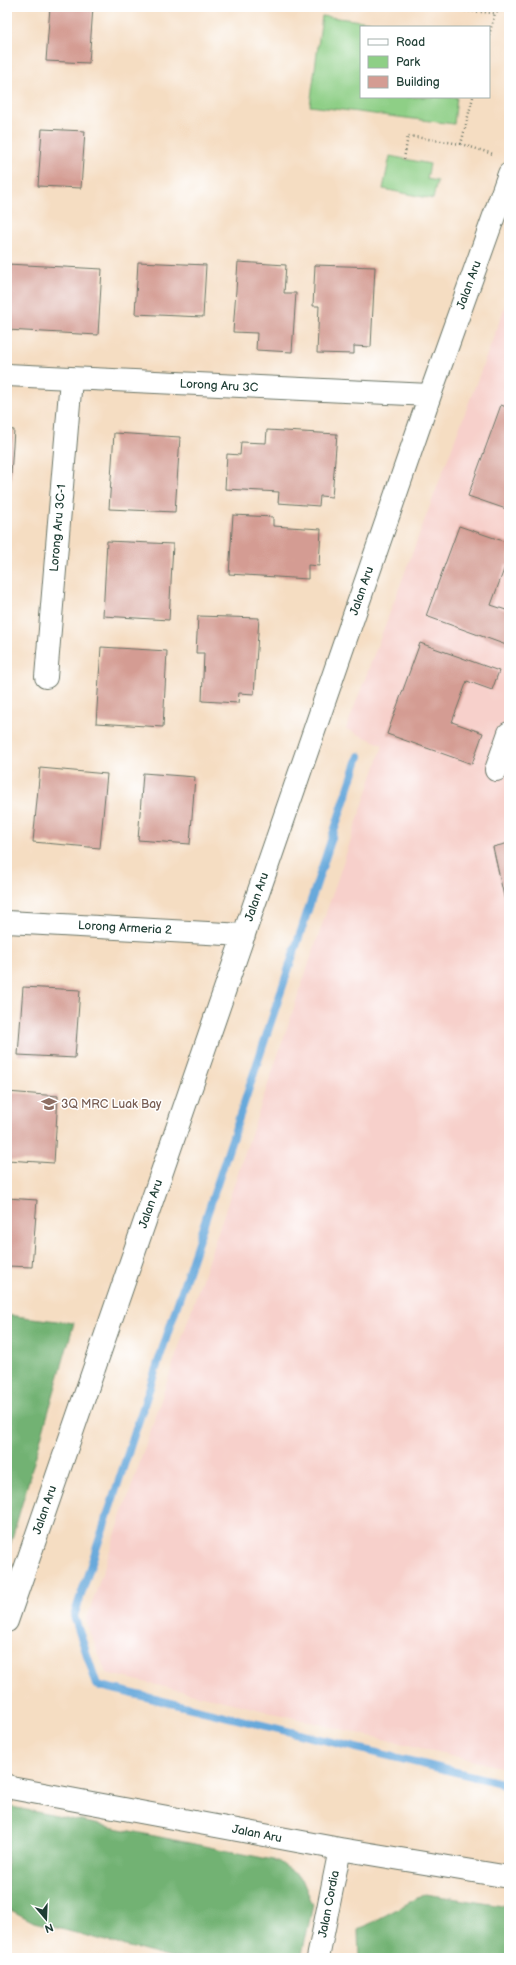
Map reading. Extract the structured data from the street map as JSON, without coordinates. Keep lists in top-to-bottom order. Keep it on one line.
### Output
{"streets":{"street":["Jalan Aru","Lorong Aru 3C","Lorong Aru 3C-1","Lorong Armeria 2","Jalan Cordia"]},"crossings":[["Jalan Aru","Lorong Aru 3C"],["Jalan Aru","Lorong Armeria 2"],["Jalan Aru","Jalan Cordia"],["Lorong Aru 3C","Lorong Aru 3C-1"]],"places":{"school or university":["3Q MRC Luak Bay"]},"legend":["Road","Park","Building"],"north":"bottom"}
